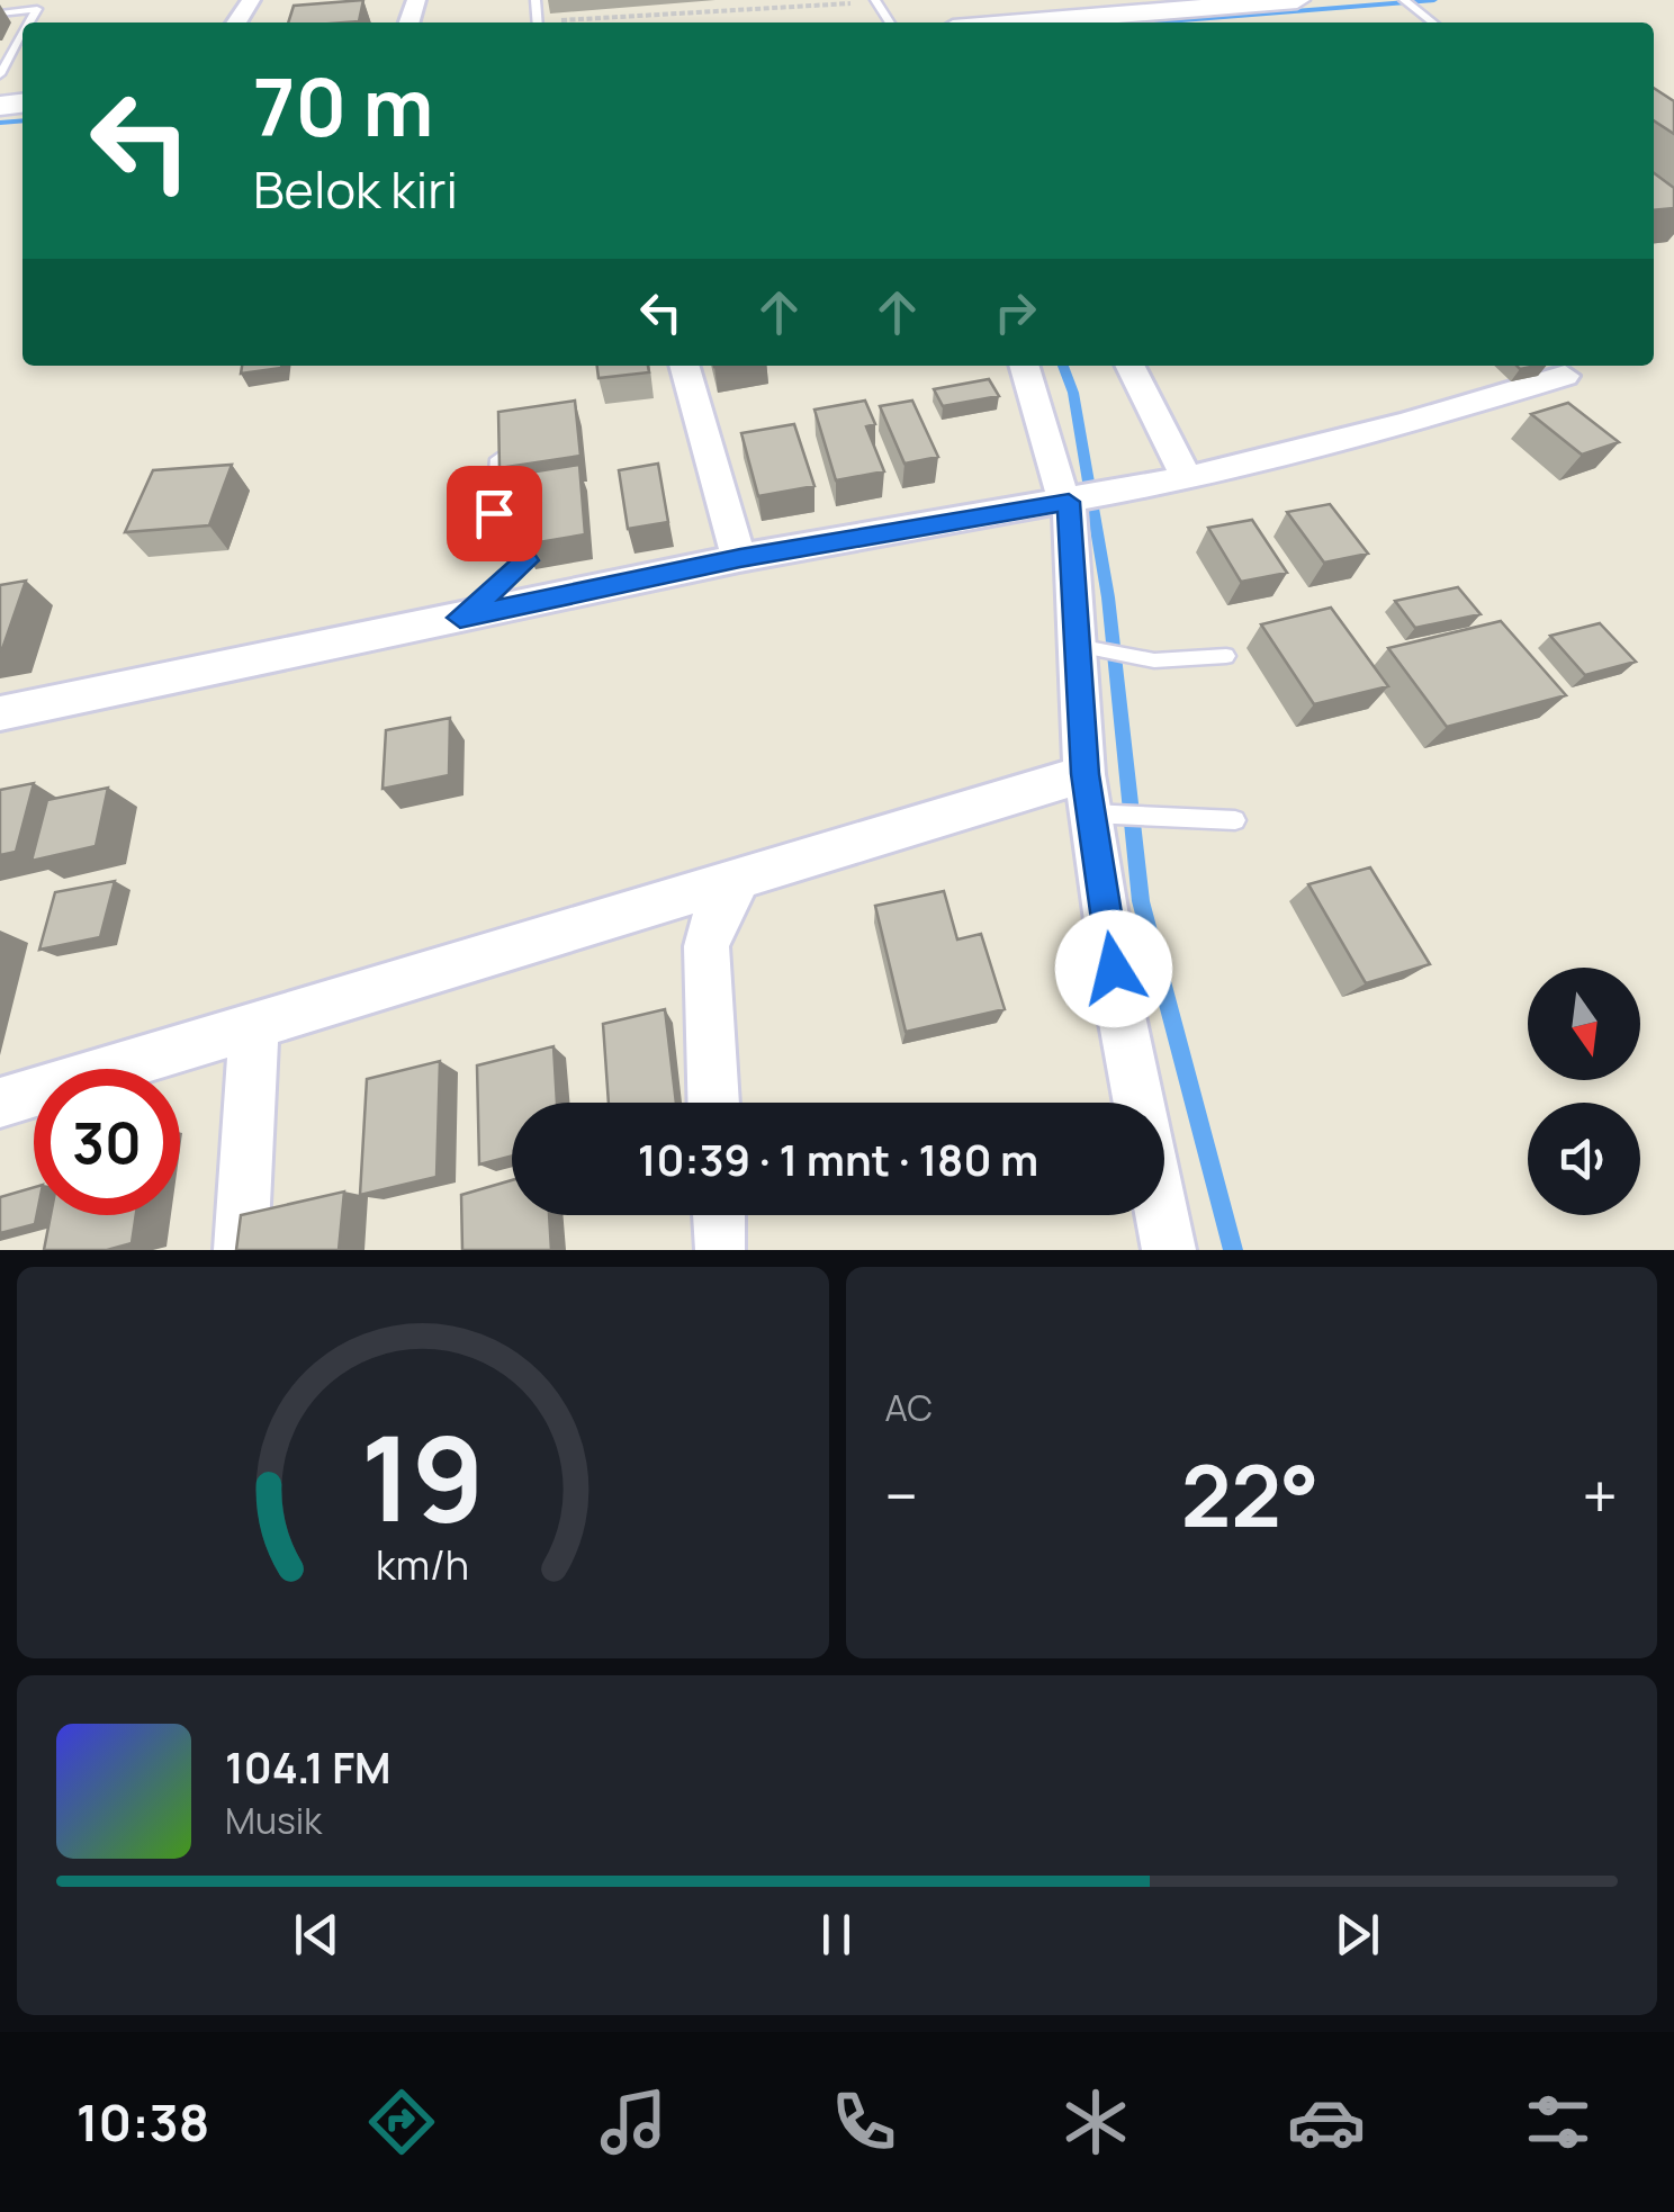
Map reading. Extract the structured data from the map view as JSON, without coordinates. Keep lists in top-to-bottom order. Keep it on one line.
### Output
{"north":"bottom","page":{"turn":["70 m","Belok kiri"],"limit":"30","trip":"10:39 · 1 mnt · 180 m","tile":"AC","heat":["−","22°","+"],"song":["104.1 FM","Musik"],"tabs":"10:38","gauge":["19","km/h"]}}
